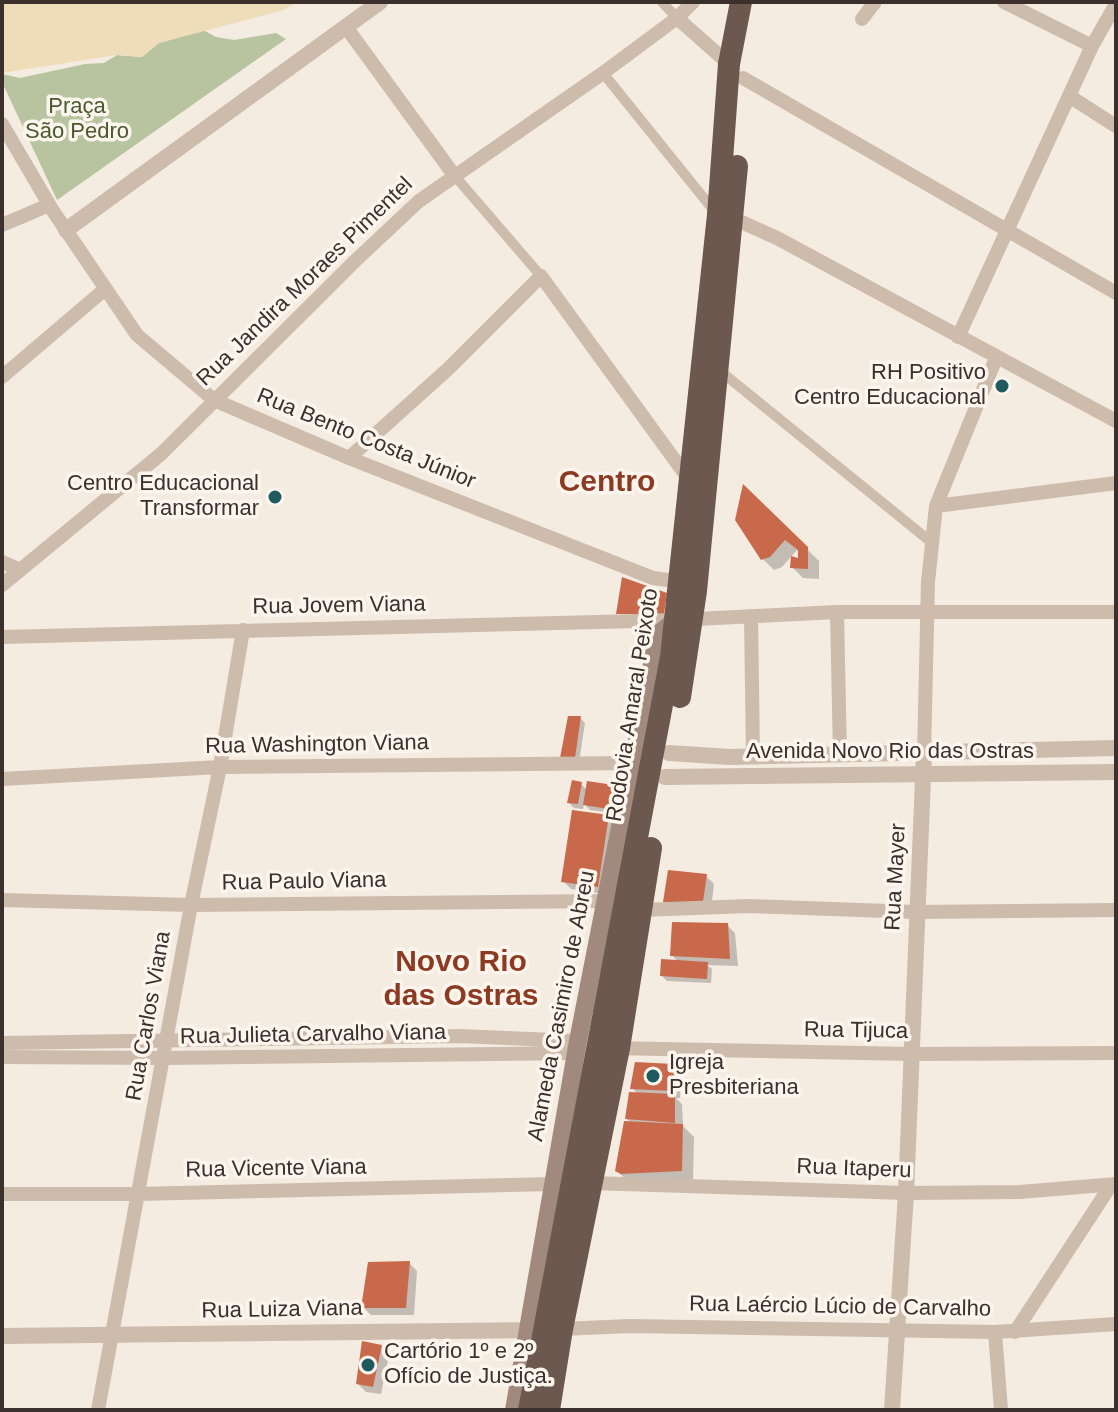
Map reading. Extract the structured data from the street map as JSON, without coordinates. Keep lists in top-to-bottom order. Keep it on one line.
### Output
{"streets":{"highway":["Rodovia Amaral Peixoto"],"main road":["Alameda Casimiro de Abreu"],"street":["Rua Jandira Moraes Pimentel","Rua Bento Costa Júnior","Rua Jovem Viana","Rua Washington Viana","Avenida Novo Rio das Ostras","Rua Mayer","Rua Paulo Viana","Rua Carlos Viana","Rua Tijuca","Rua Julieta Carvalho Viana","Rua Vicente Viana","Rua Itaperu","Rua Laércio Lúcio de Carvalho","Rua Luiza Viana"]},"crossings":[["Rua Jandira Moraes Pimentel","Rua Bento Costa Júnior"],["Rua Bento Costa Júnior","Rodovia Amaral Peixoto"],["Rua Jovem Viana","Rodovia Amaral Peixoto"],["Rua Jovem Viana","Rua Mayer"],["Rua Jovem Viana","Alameda Casimiro de Abreu"],["Rua Jovem Viana","Rua Carlos Viana"],["Rodovia Amaral Peixoto","Avenida Novo Rio das Ostras"],["Rodovia Amaral Peixoto","Alameda Casimiro de Abreu"],["Rodovia Amaral Peixoto","Rua Tijuca"],["Rodovia Amaral Peixoto","Rua Julieta Carvalho Viana"],["Rodovia Amaral Peixoto","Rua Itaperu"],["Rodovia Amaral Peixoto","Rua Laércio Lúcio de Carvalho"],["Rodovia Amaral Peixoto","Rua Luiza Viana"],["Rua Washington Viana","Alameda Casimiro de Abreu"],["Rua Washington Viana","Rua Carlos Viana"],["Avenida Novo Rio das Ostras","Rua Mayer"],["Rua Mayer","Rua Tijuca"],["Rua Mayer","Rua Itaperu"],["Rua Mayer","Rua Laércio Lúcio de Carvalho"],["Rua Paulo Viana","Alameda Casimiro de Abreu"],["Rua Paulo Viana","Rua Carlos Viana"],["Alameda Casimiro de Abreu","Rua Tijuca"],["Alameda Casimiro de Abreu","Rua Julieta Carvalho Viana"],["Alameda Casimiro de Abreu","Rua Vicente Viana"],["Alameda Casimiro de Abreu","Rua Laércio Lúcio de Carvalho"],["Alameda Casimiro de Abreu","Rua Luiza Viana"],["Rua Carlos Viana","Rua Julieta Carvalho Viana"],["Rua Carlos Viana","Rua Vicente Viana"],["Rua Carlos Viana","Rua Luiza Viana"],["Rua Tijuca","Rua Julieta Carvalho Viana"],["Rua Laércio Lúcio de Carvalho","Rua Luiza Viana"]],"districts":["Centro","Novo Rio das Ostras"],"parks":["Praça São Pedro"],"places":["RH Positivo Centro Educacional","Centro Educacional Transformar","Igreja Presbiteriana","Cartório 1º e 2º Ofício de Justiça."]}
